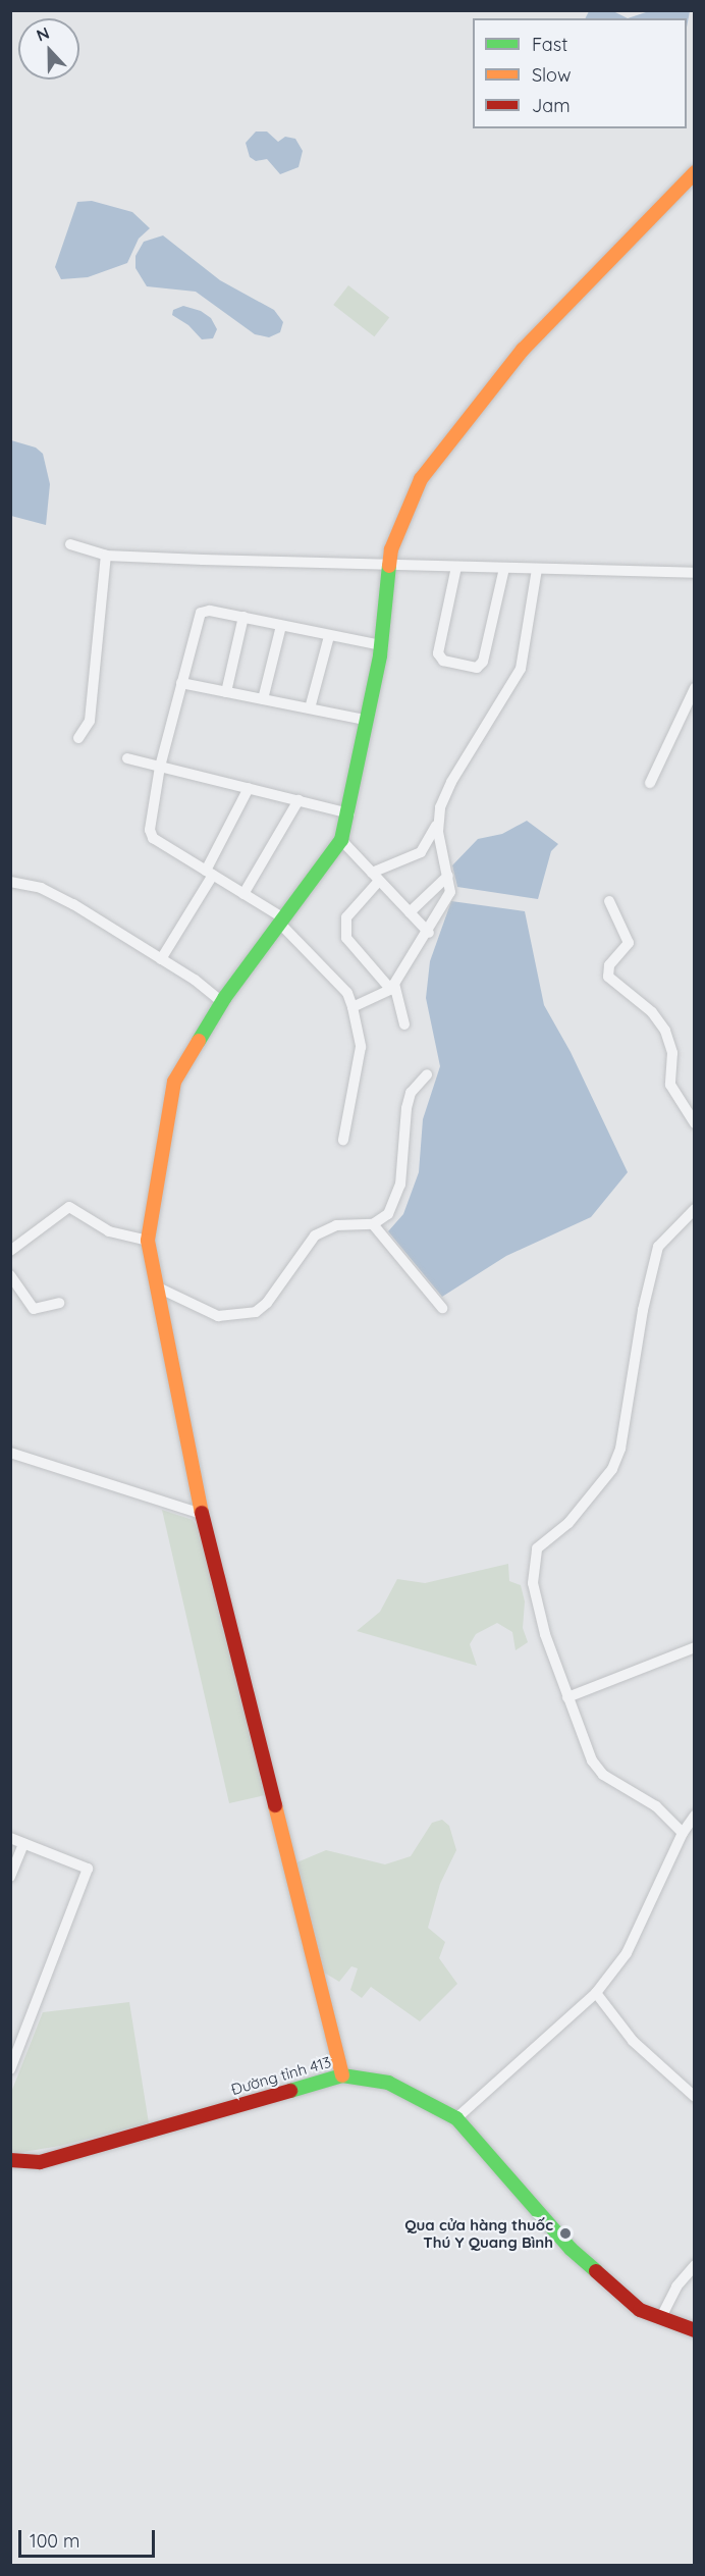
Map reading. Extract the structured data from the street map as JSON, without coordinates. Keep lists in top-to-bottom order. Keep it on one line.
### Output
{"streets":{"street":["Đường tỉnh 413"]},"places":["Qua cửa hàng thuốc Thú Y Quang Bình"],"legend":["Fast","Slow","Jam"],"scale_bar":"100 m","north":"top"}
